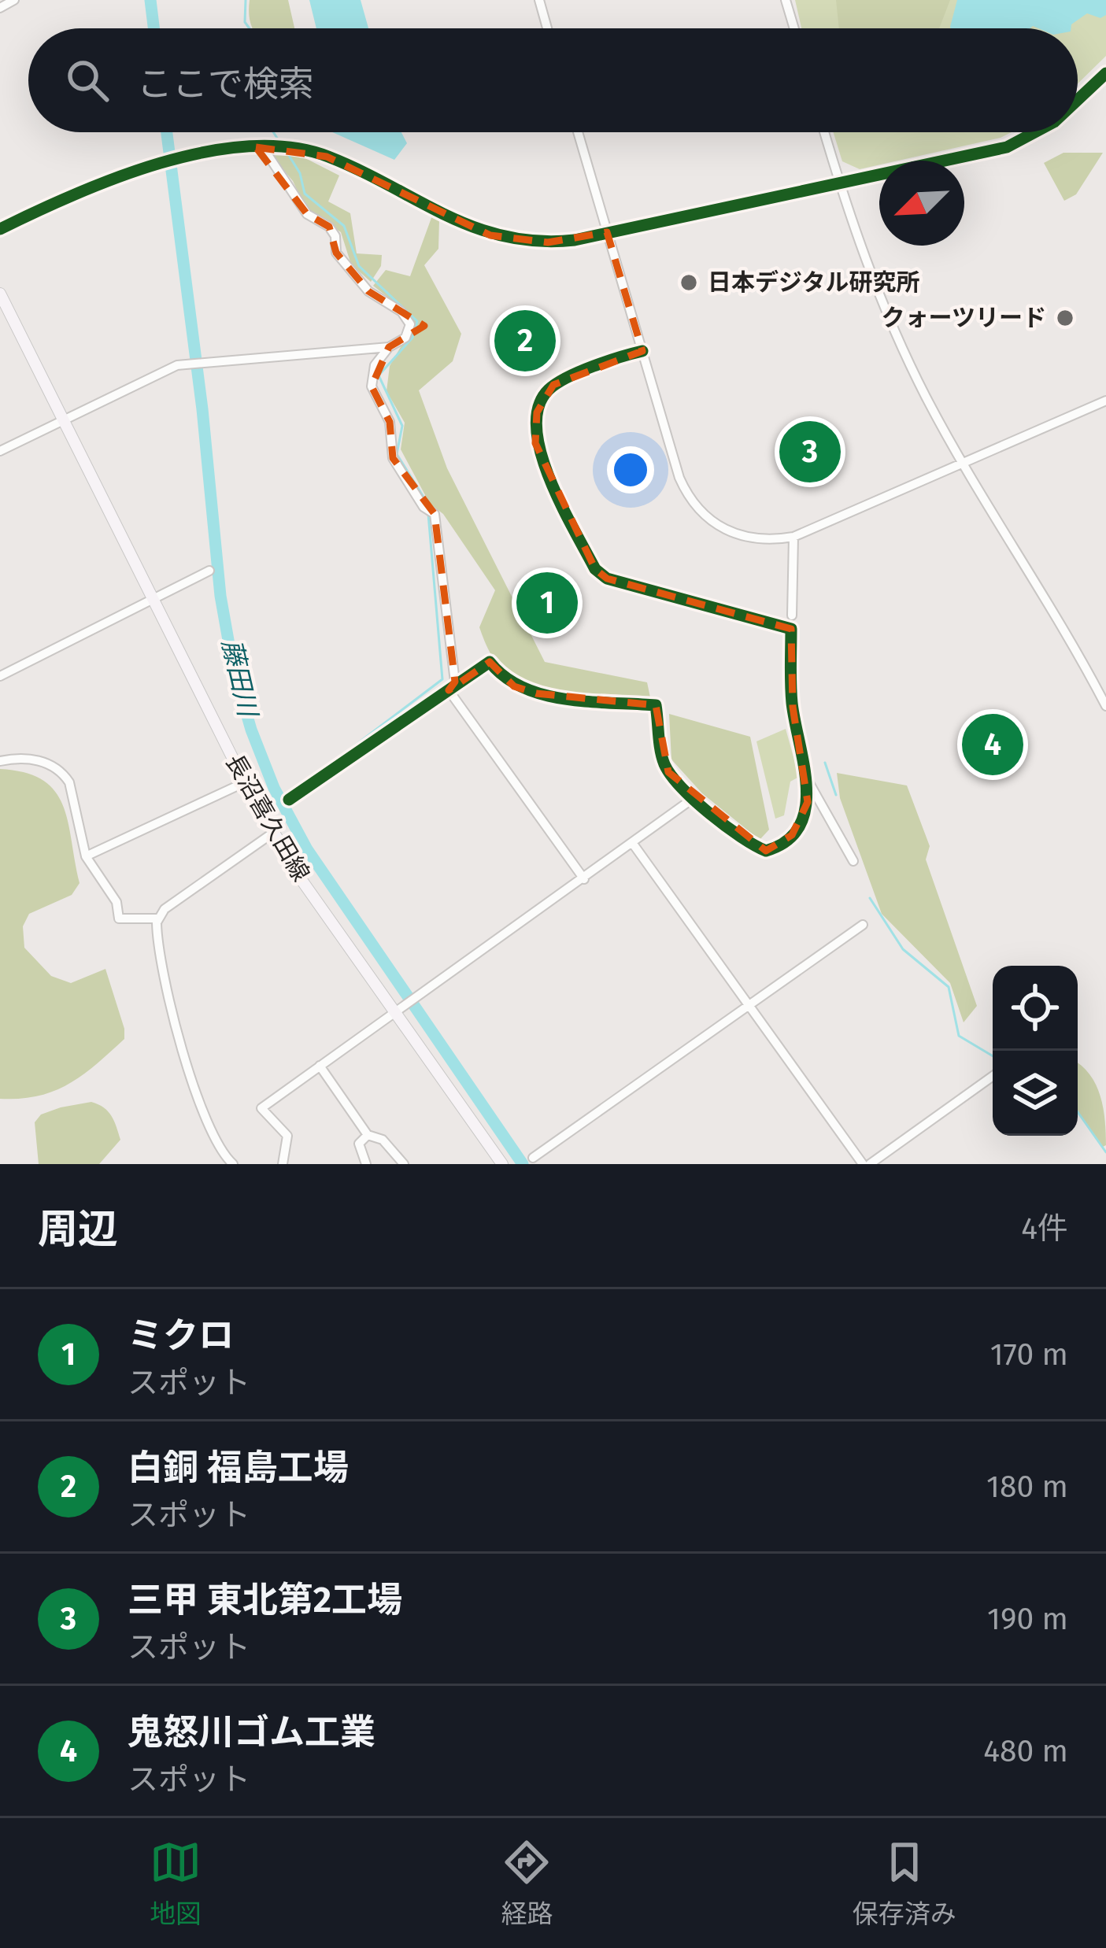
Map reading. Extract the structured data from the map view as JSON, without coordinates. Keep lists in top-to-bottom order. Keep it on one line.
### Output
{"streets":{"main road":["長沼喜久田線"]},"water":["藤田川"],"places":["日本デジタル研究所","クォーツリード"],"north":"bottom left","page":{"search":"ここで検索","pins":["2","3","1","4"],"heading":["周辺","4件"],"list":[{"mark":"1","name":"ミクロ","note":"スポット","value":"170 m"},{"mark":"2","name":"白銅 福島工場","note":"スポット","value":"180 m"},{"mark":"3","name":"三甲 東北第2工場","note":"スポット","value":"190 m"},{"mark":"4","name":"鬼怒川ゴム工業","note":"スポット","value":"480 m"}],"nav":["地図","経路","保存済み"]}}
